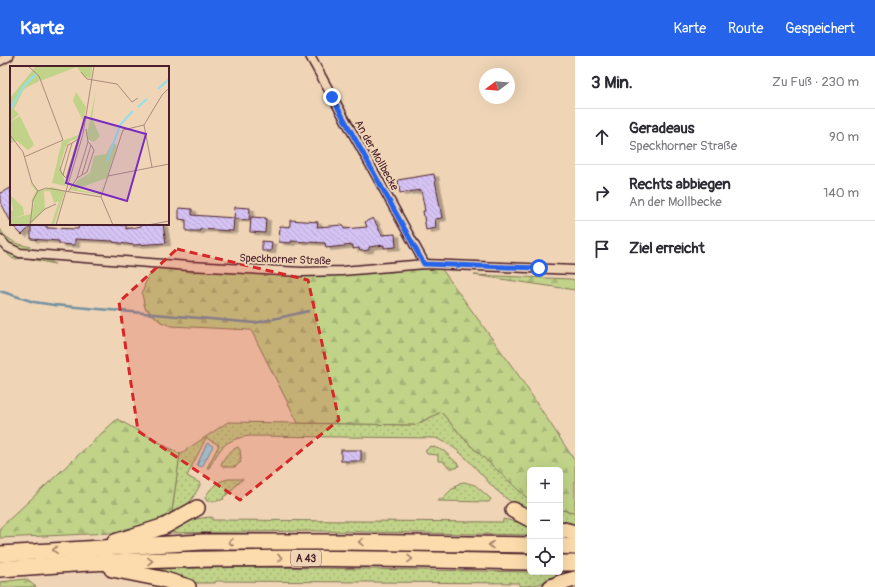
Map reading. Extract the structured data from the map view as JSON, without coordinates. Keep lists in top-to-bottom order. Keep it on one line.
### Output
{"streets":{"highway":["A 43"],"street":["An der Mollbecke","Speckhorner Straße"]},"crossings":[["An der Mollbecke","Speckhorner Straße"]],"north":"left","page":{"header":"Karte","nav":["Karte","Route","Gespeichert"],"heading":["3 Min.","Zu Fuß · 230 m"],"list":[["Geradeaus","Speckhorner Straße","90 m"],["Rechts abbiegen","An der Mollbecke","140 m"],"Ziel erreicht"],"map_buttons":["+","−"]}}
